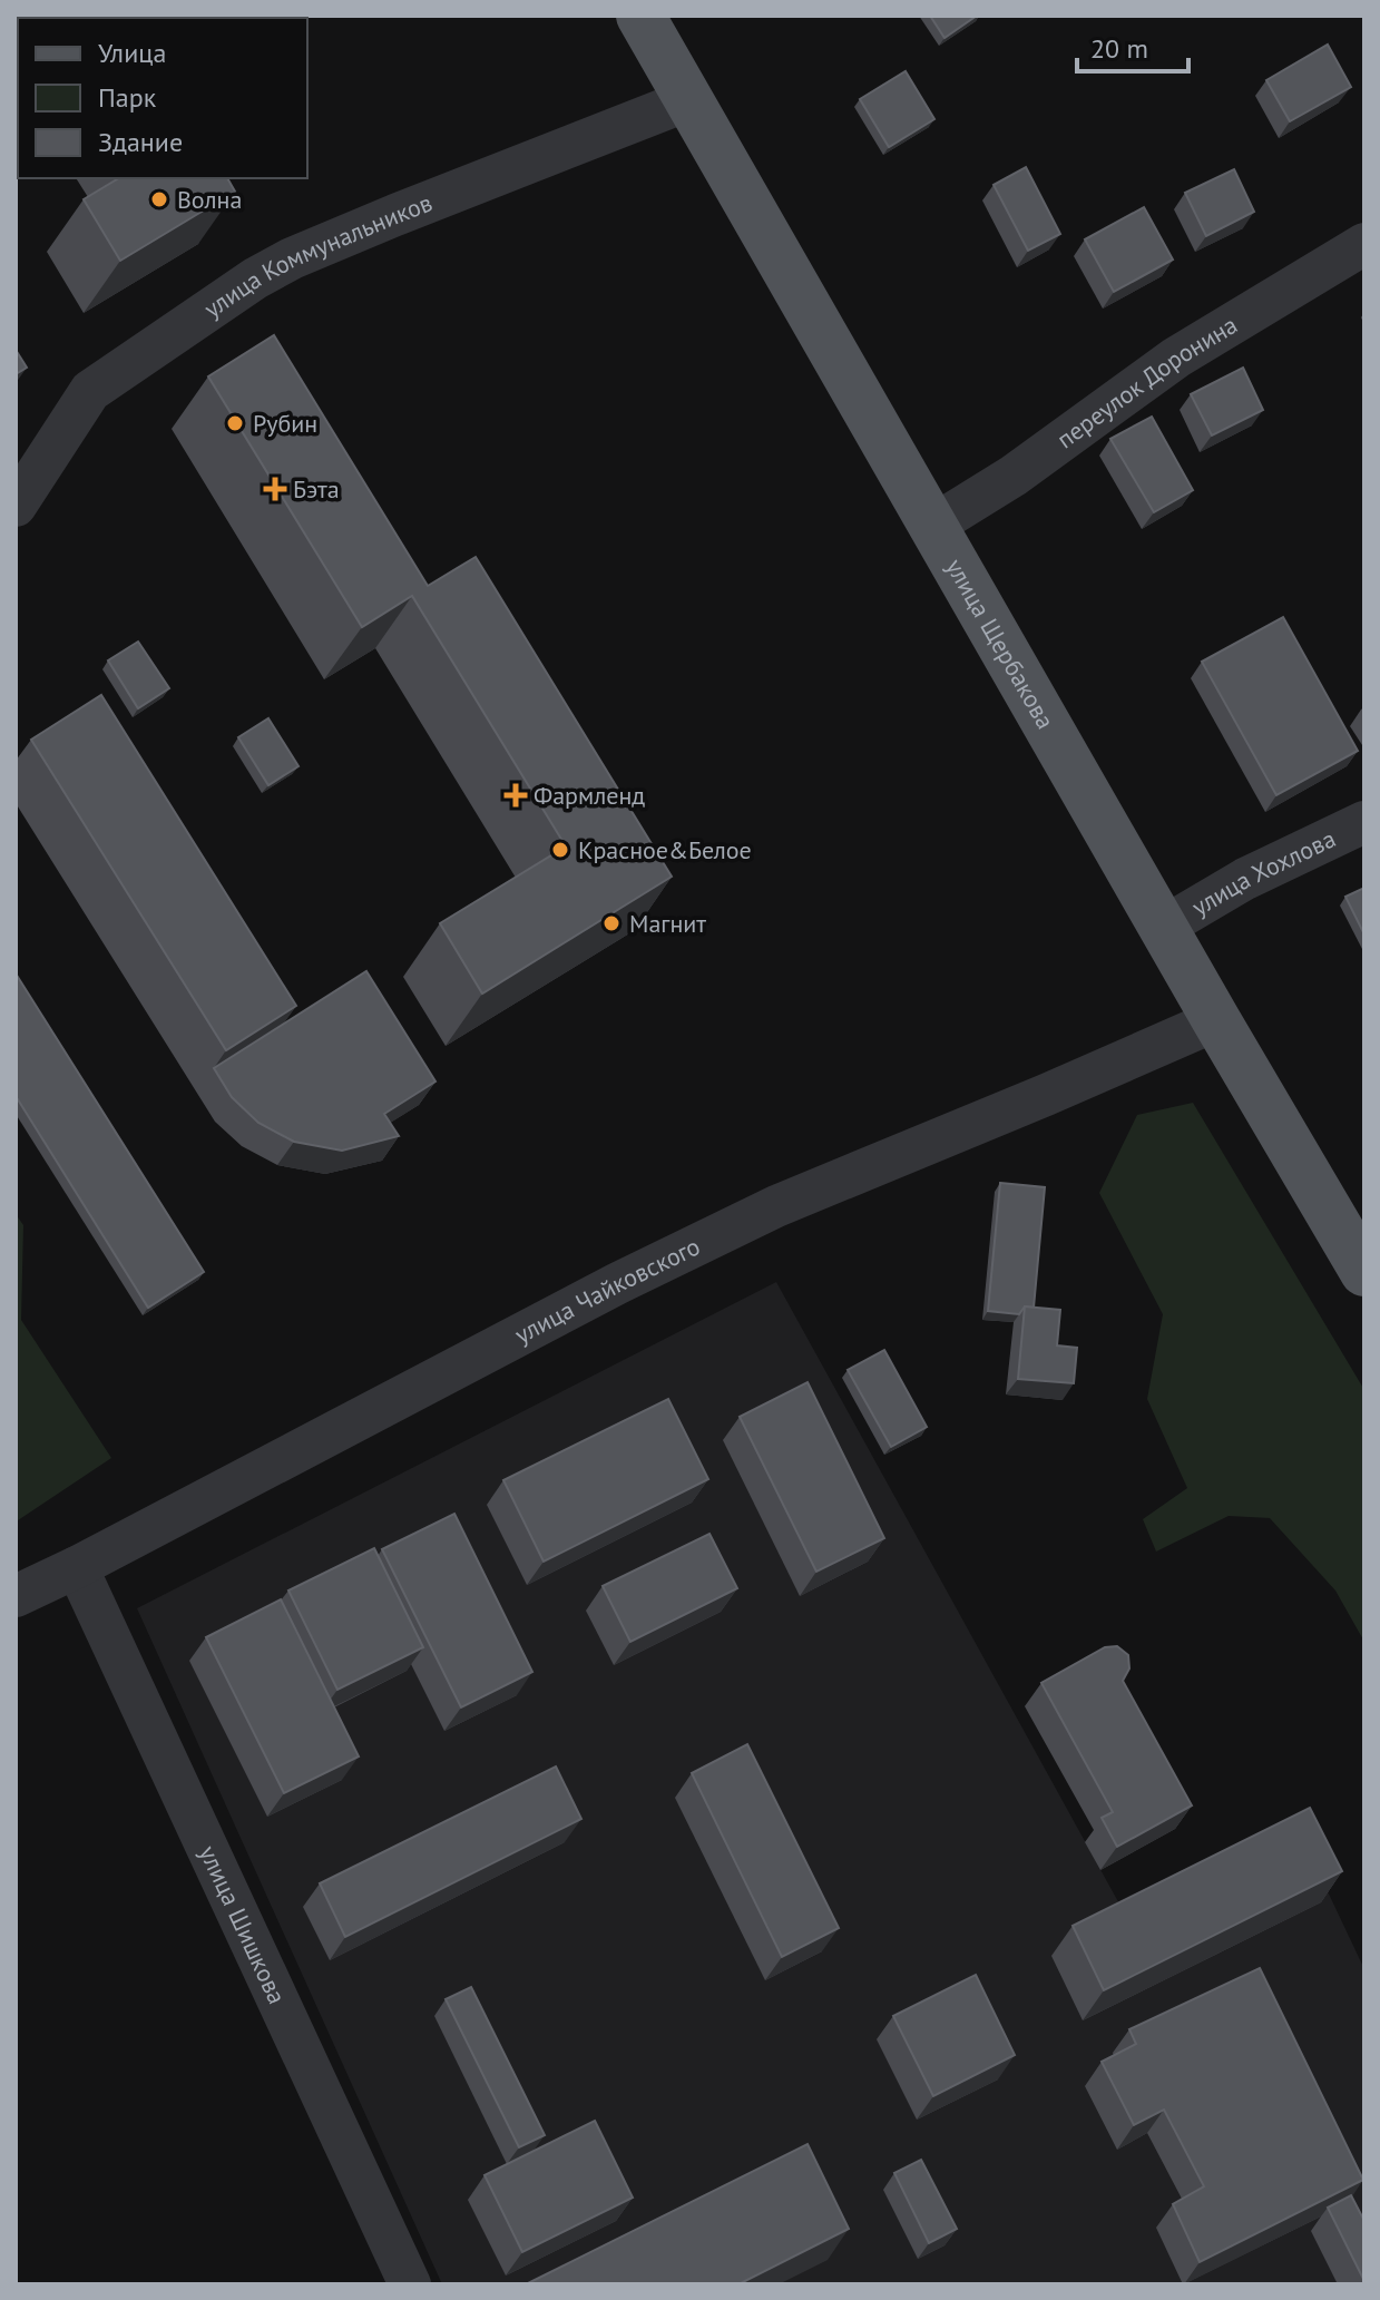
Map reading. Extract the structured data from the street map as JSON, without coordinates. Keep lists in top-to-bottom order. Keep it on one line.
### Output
{"streets":{"main road":["улица Щербакова"],"street":["улица Коммунальников","переулок Доронина","улица Хохлова","улица Чайковского","улица Шишкова"]},"crossings":[["улица Коммунальников","улица Щербакова"],["переулок Доронина","улица Щербакова"],["улица Щербакова","улица Хохлова"],["улица Щербакова","улица Чайковского"],["улица Чайковского","улица Шишкова"]],"places":{"other":["Волна","Рубин","Красное&Белое","Магнит"],"health":["Бэта","Фармленд"]},"legend":["Улица","Парк","Здание"],"scale_bar":"20 m"}
